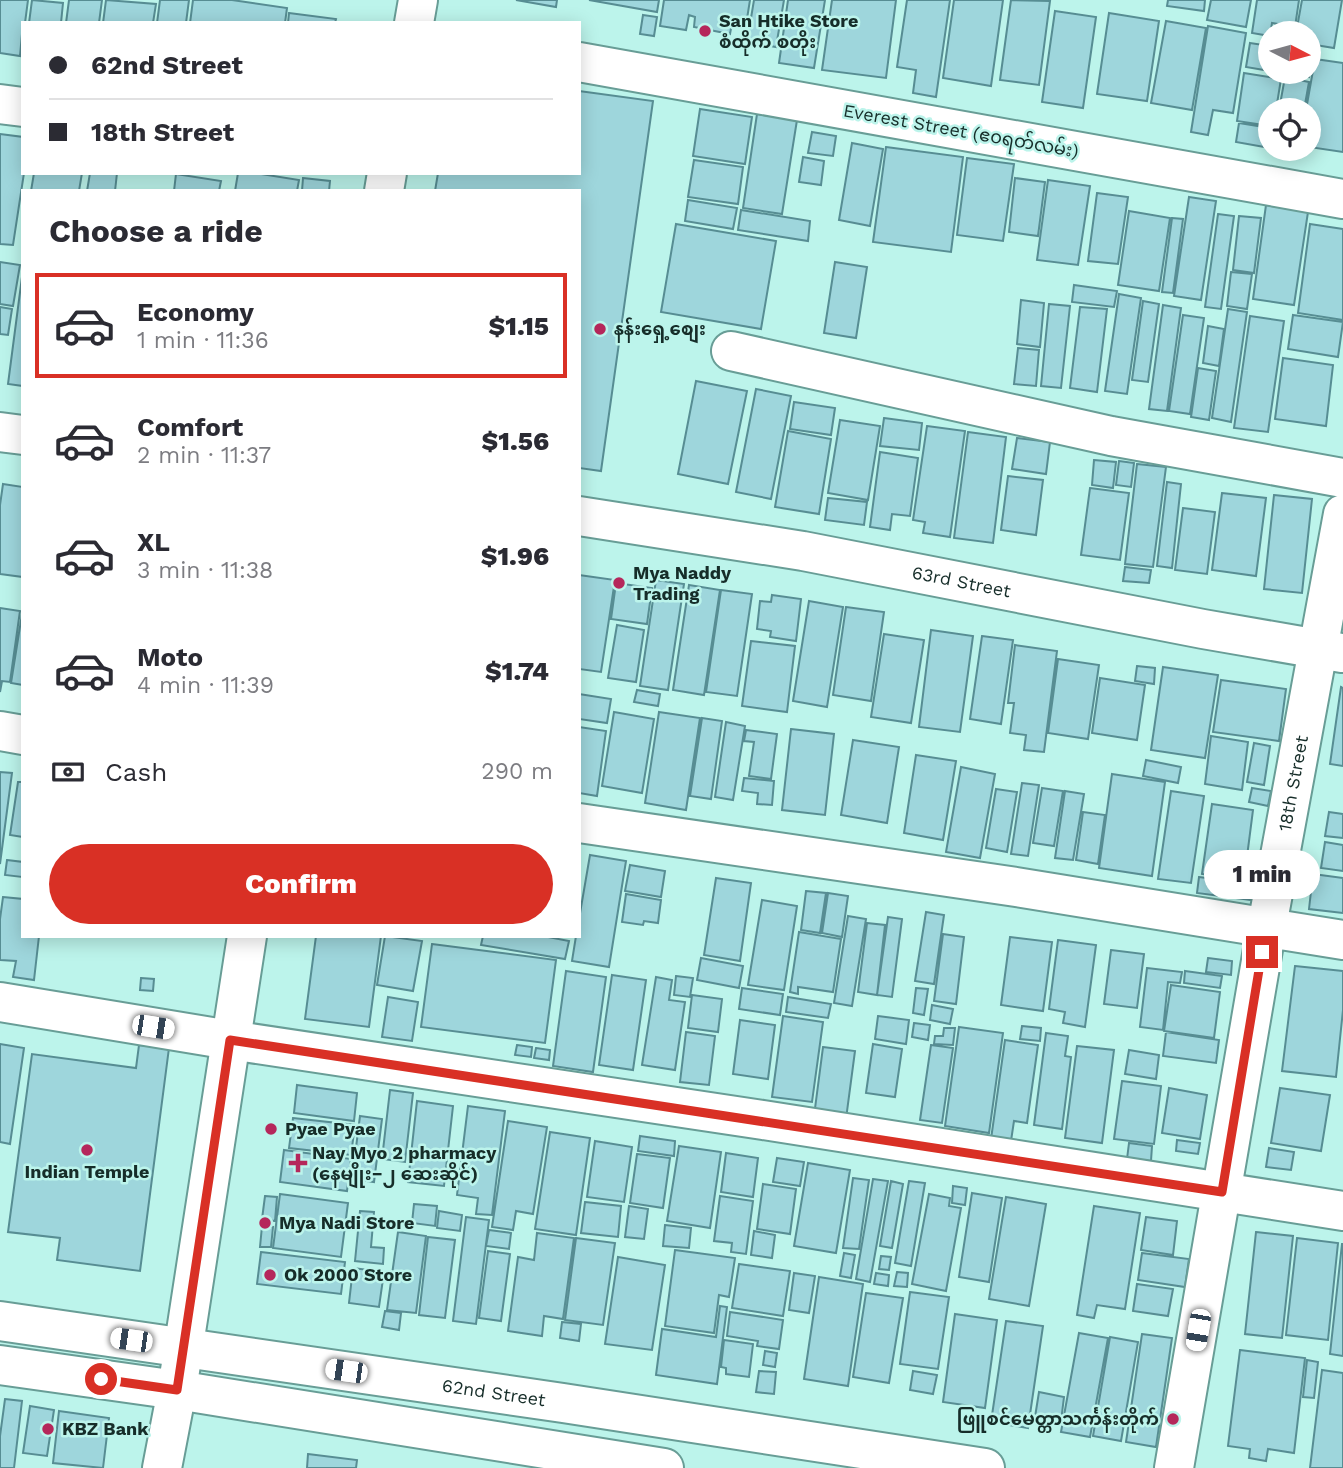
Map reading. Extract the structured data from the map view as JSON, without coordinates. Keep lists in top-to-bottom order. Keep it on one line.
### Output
{"streets":{"street":["Everest Street (ဧ၀ရတ်လမ်း)","63rd Street","18th Street","62nd Street"]},"crossings":[["63rd Street","18th Street"]],"places":{"other":["San Htike Store စံထိုက် စတိုး","နန်းရှေ့စျေး","Mya Naddy Trading","Pyae Pyae","Indian Temple","Mya Nadi Store","Ok 2000 Store","ဖြူစင်မေတ္တာသင်္ကန်းတိုက်","KBZ Bank"],"health":["Nay Myo 2 pharmacy (နေမျိုး−၂ ဆေးဆိုင်)"]},"north":"right","page":{"banner":["62nd Street","18th Street"],"heading":"Choose a ride","list":[{"name":"Economy","note":"1 min · 11:36","value":"$1.15"},{"name":"Comfort","note":"2 min · 11:37","value":"$1.56"},{"name":"XL","note":"3 min · 11:38","value":"$1.96"},{"name":"Moto","note":"4 min · 11:39","value":"$1.74"}],"pay":["Cash","290 m"],"buttons":"Confirm","bubble":"1 min"}}
